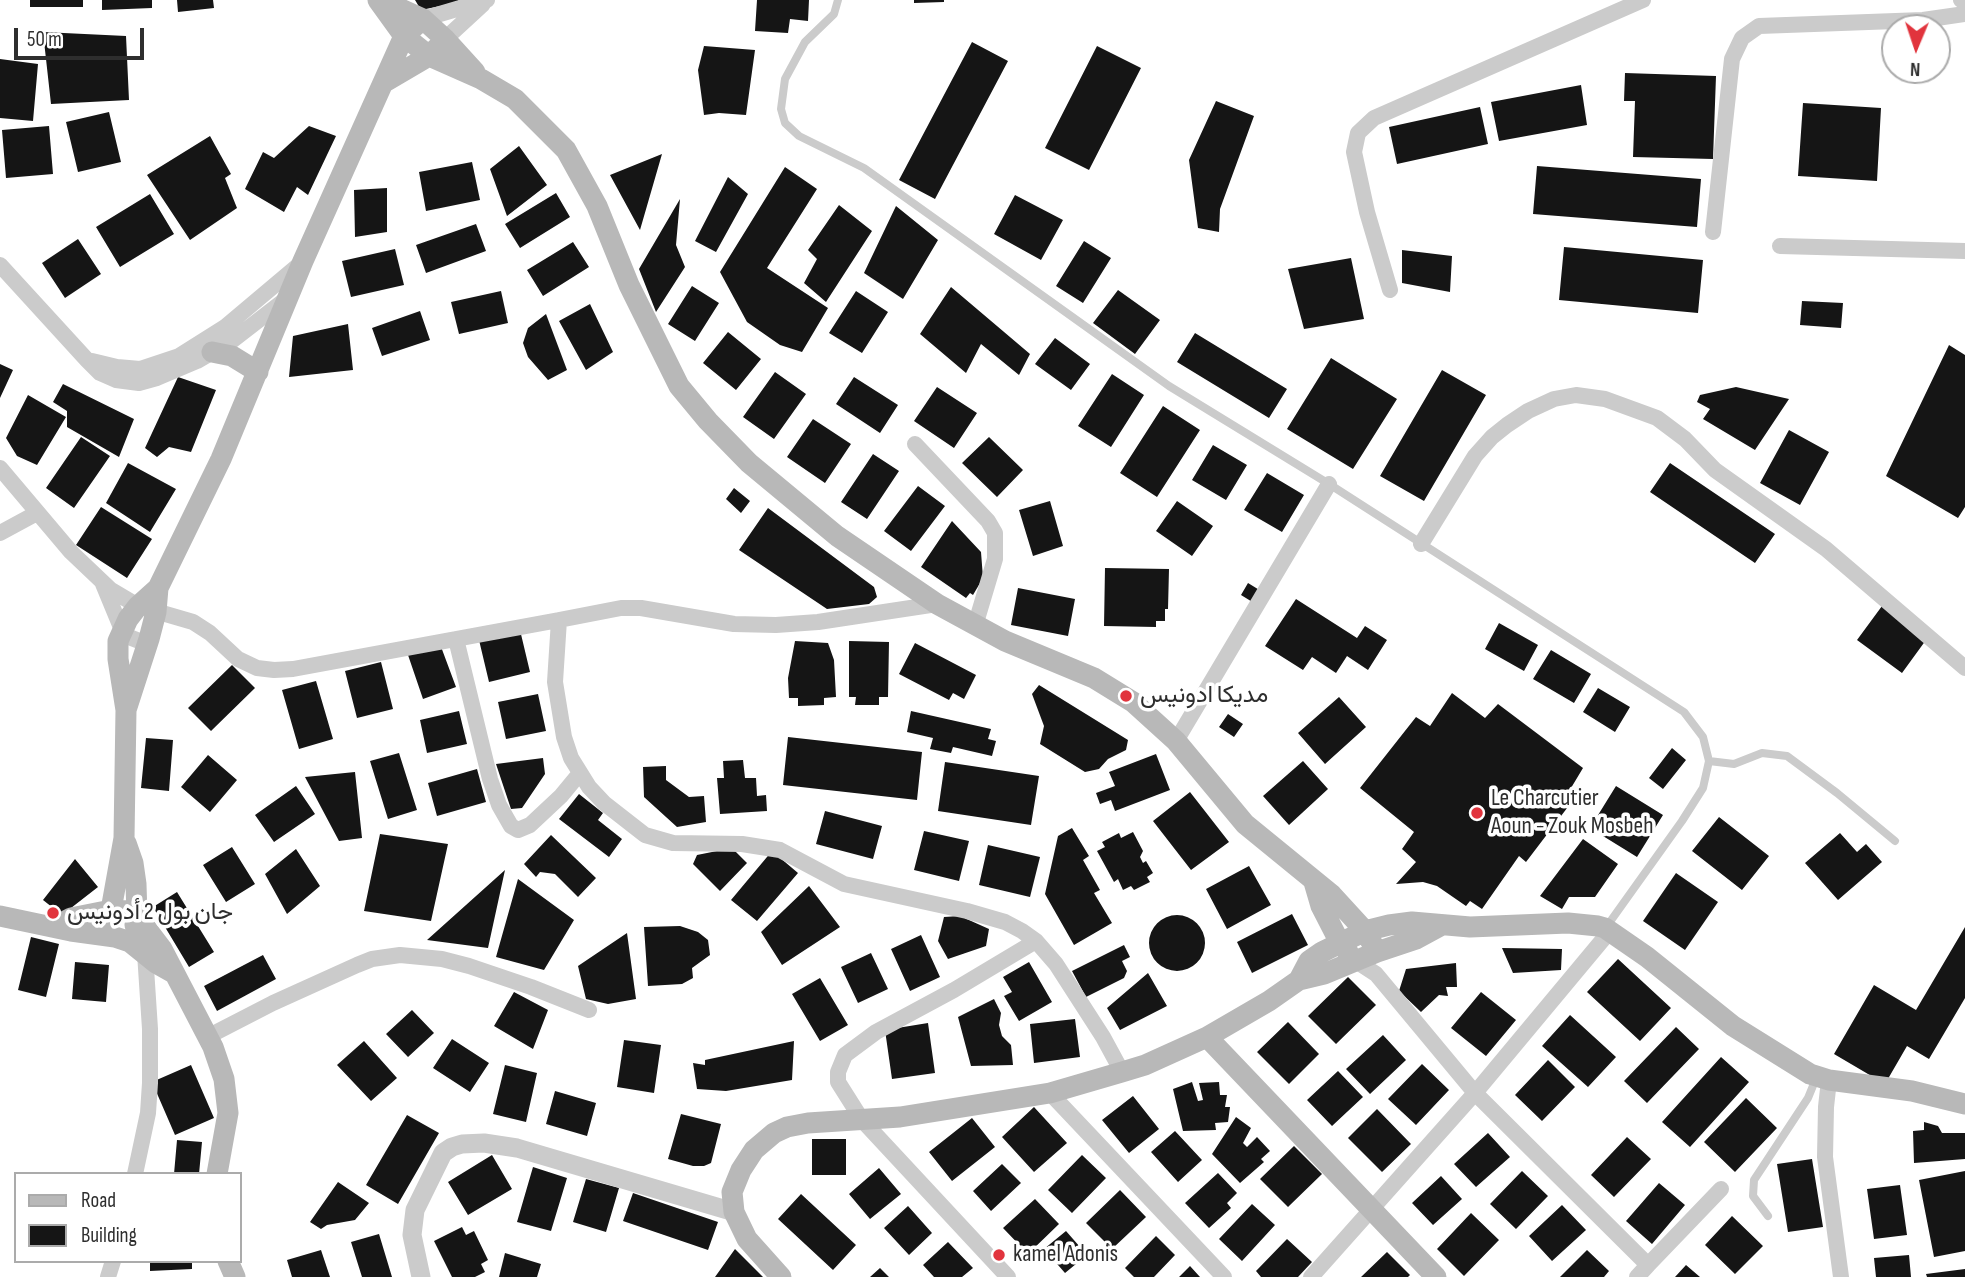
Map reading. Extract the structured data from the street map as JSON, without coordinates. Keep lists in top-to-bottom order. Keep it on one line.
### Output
{"places":["مديكا ادونيس","Le Charcutier Aoun - Zouk Mosbeh","جان بول 2 أدونيس","kamel Adonis"],"legend":["Road","Building"],"scale_bar":"50 m","north":"bottom"}
